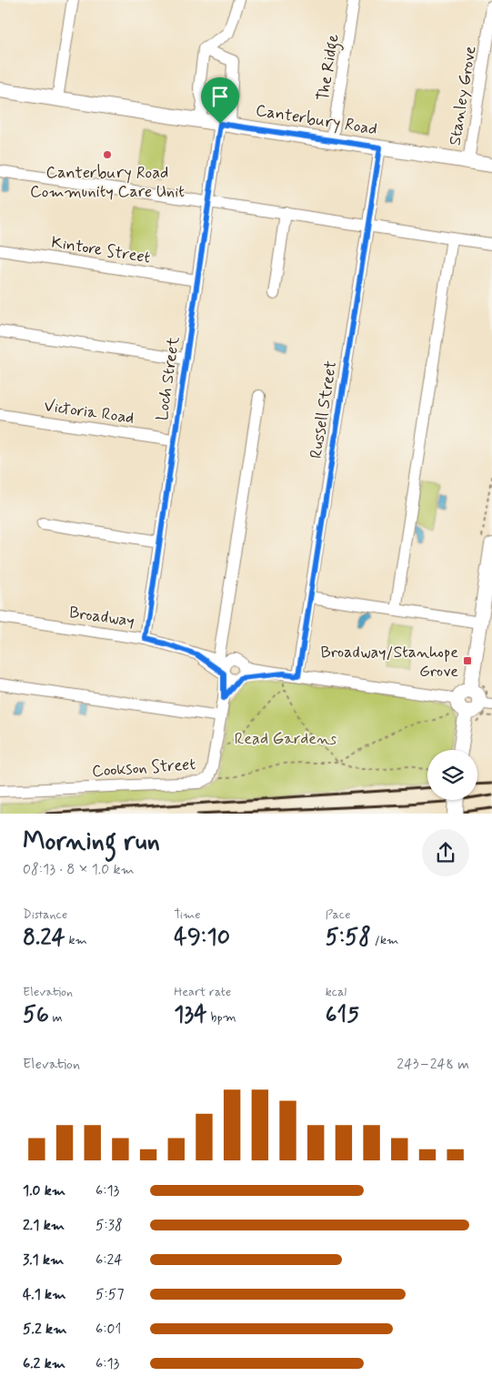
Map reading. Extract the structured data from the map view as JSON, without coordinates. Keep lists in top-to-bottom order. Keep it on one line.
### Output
{"streets":{"main road":["Canterbury Road"],"street":["The Ridge","Stanley Grove","Kintore Street","Loch Street","Russell Street","Victoria Road","Broadway","Cookson Street"]},"crossings":[["The Ridge","Canterbury Road"],["Stanley Grove","Canterbury Road"],["Canterbury Road","Loch Street"],["Canterbury Road","Russell Street"],["Kintore Street","Loch Street"],["Loch Street","Victoria Road"],["Loch Street","Broadway"],["Russell Street","Broadway"],["Broadway","Cookson Street"]],"parks":["Read Gardens"],"places":{"other":["Canterbury Road Community Care Unit"],"transit":["Broadway/Stanhope Grove"]},"page":{"heading":["Morning run","08:13 · 8 × 1.0 km"],"stats":[["Distance","8.24 km"],["Time","49:10"],["Pace","5:58 /km"],["Elevation","56 m"],["Heart rate","134 bpm"],["kcal","615"]],"chart":["Elevation","243–248 m"],"list":[{"name":"1.0 km","note":"6:13"},{"name":"2.1 km","note":"5:38"},{"name":"3.1 km","note":"6:24"},{"name":"4.1 km","note":"5:57"},{"name":"5.2 km","note":"6:01"},{"name":"6.2 km","note":"6:13"}]}}
